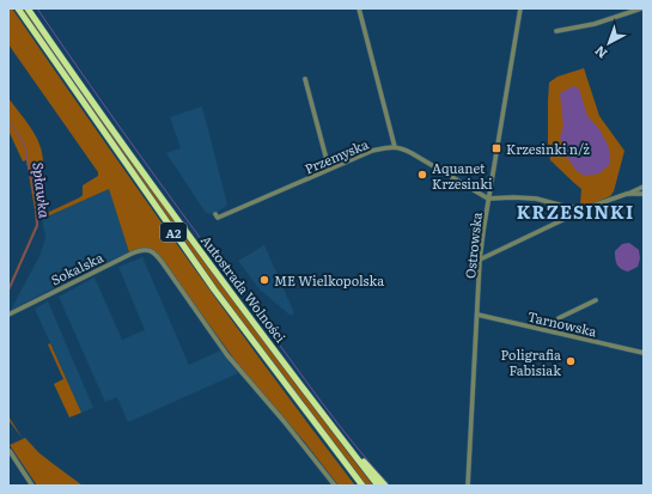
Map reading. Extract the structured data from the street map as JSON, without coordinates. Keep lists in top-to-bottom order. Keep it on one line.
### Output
{"streets":{"highway":["A2","Autostrada Wolności"],"street":["Przemyska","Ostrowska","Sokalska","Tarnowska"]},"crossings":[["Ostrowska","Tarnowska"]],"districts":["KRZESINKI"],"water":["Spławka"],"places":{"transit":["Krzesinki n/ż"],"other":["Aquanet Krzesinki","ME Wielkopolska","Poligrafia Fabisiak"]},"north":"bottom left"}
